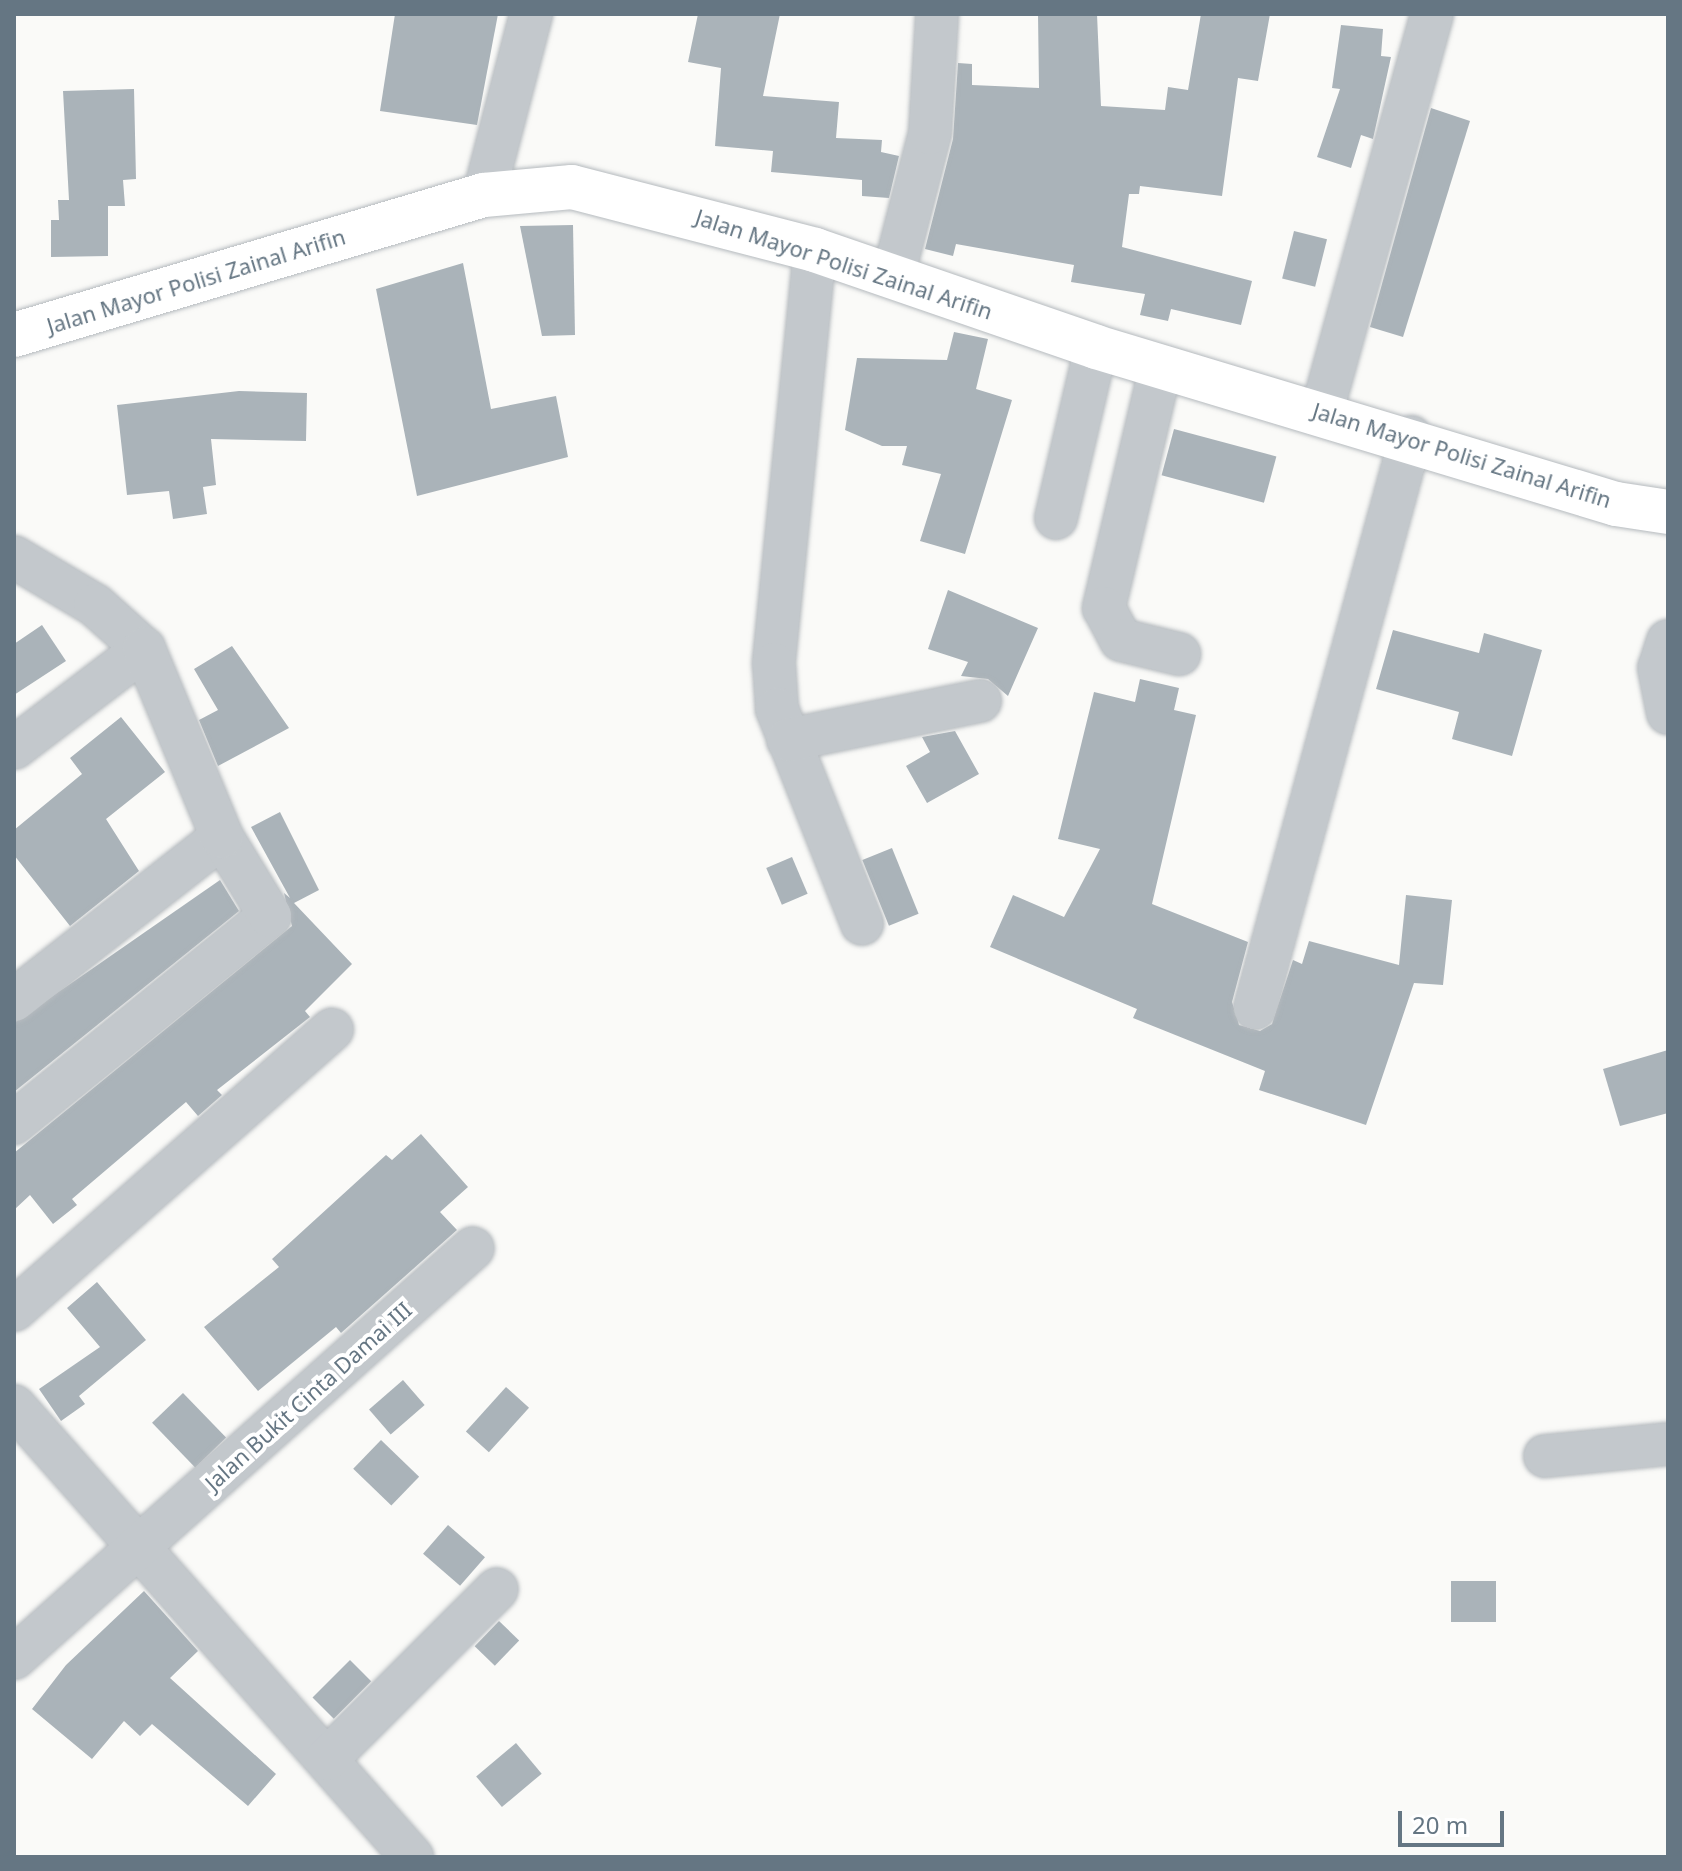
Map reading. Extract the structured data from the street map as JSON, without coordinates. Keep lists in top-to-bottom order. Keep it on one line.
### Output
{"streets":{"main road":["Jalan Mayor Polisi Zainal Arifin"],"street":["Jalan Bukit Cinta Damai III"]},"scale_bar":"20 m"}
